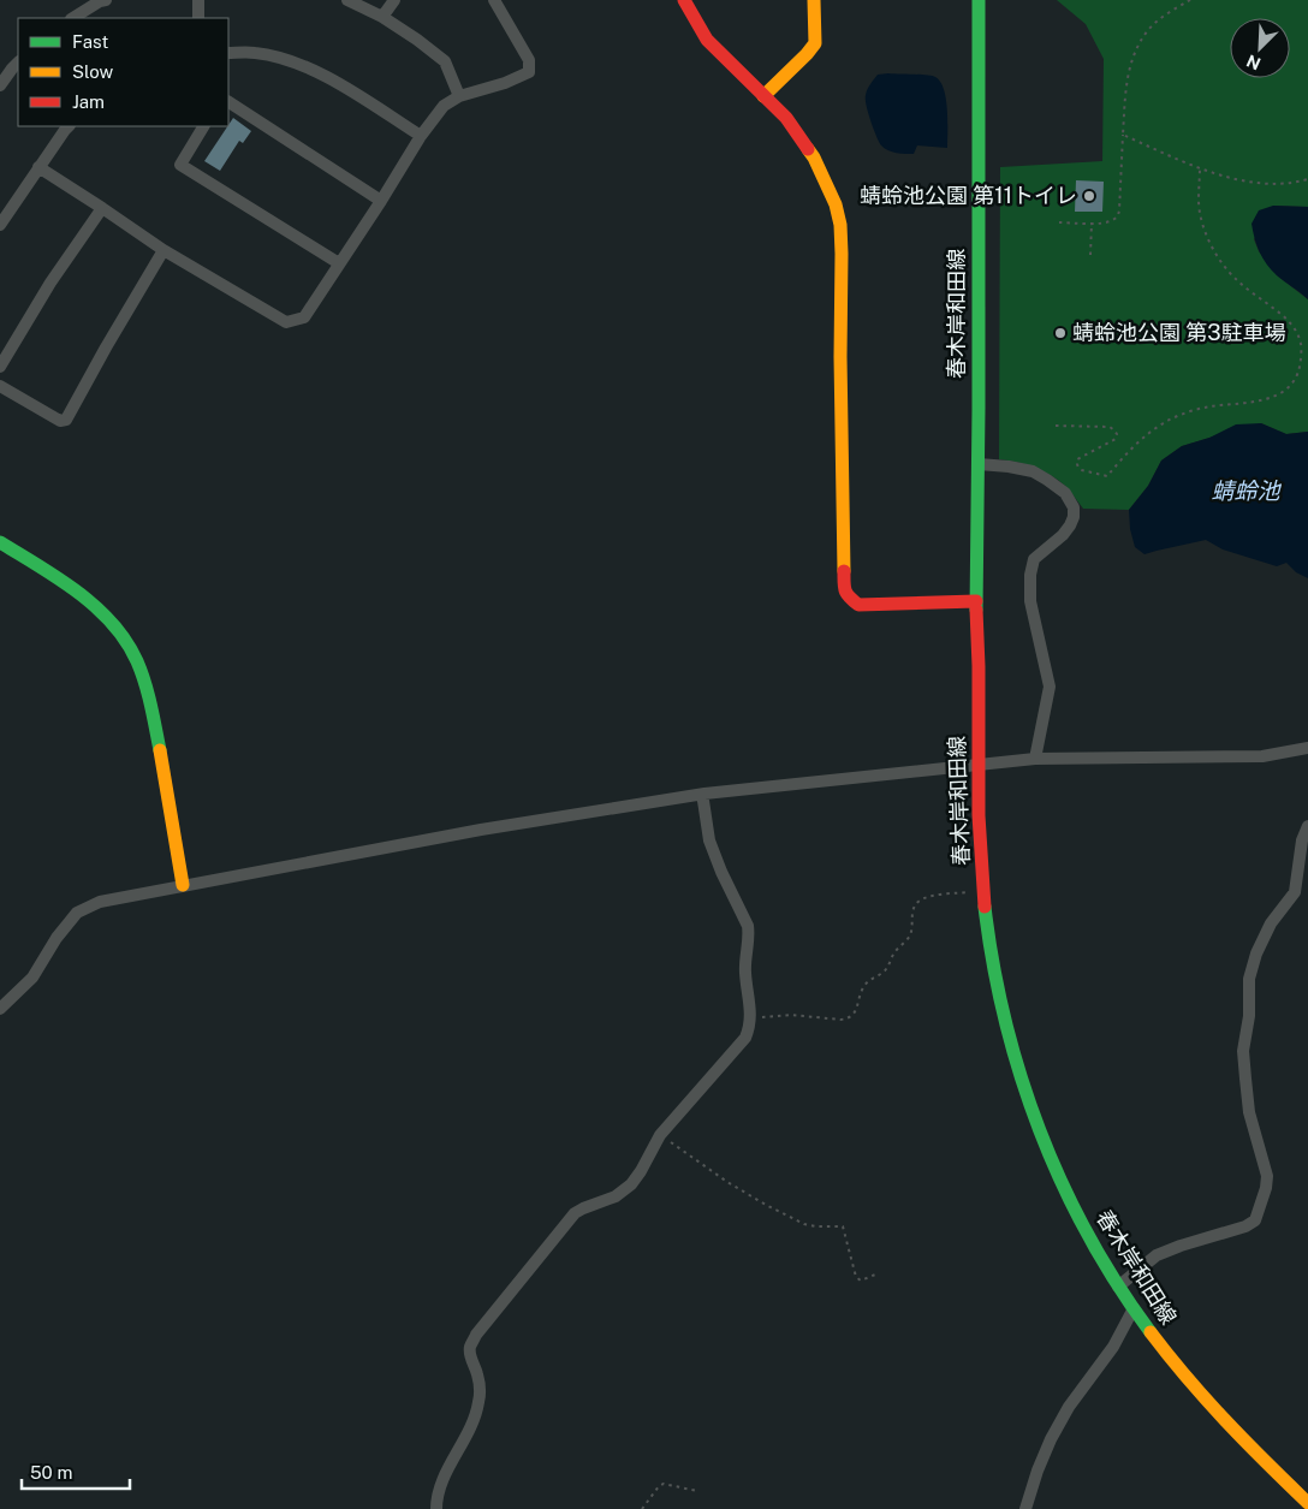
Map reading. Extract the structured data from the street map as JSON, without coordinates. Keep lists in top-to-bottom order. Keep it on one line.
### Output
{"streets":{"main road":["春木岸和田線"]},"water":["蜻蛉池"],"places":["蜻蛉池公園 第11トイレ","蜻蛉池公園 第3駐車場"],"legend":["Fast","Slow","Jam"],"scale_bar":"50 m","north":"bottom left"}
